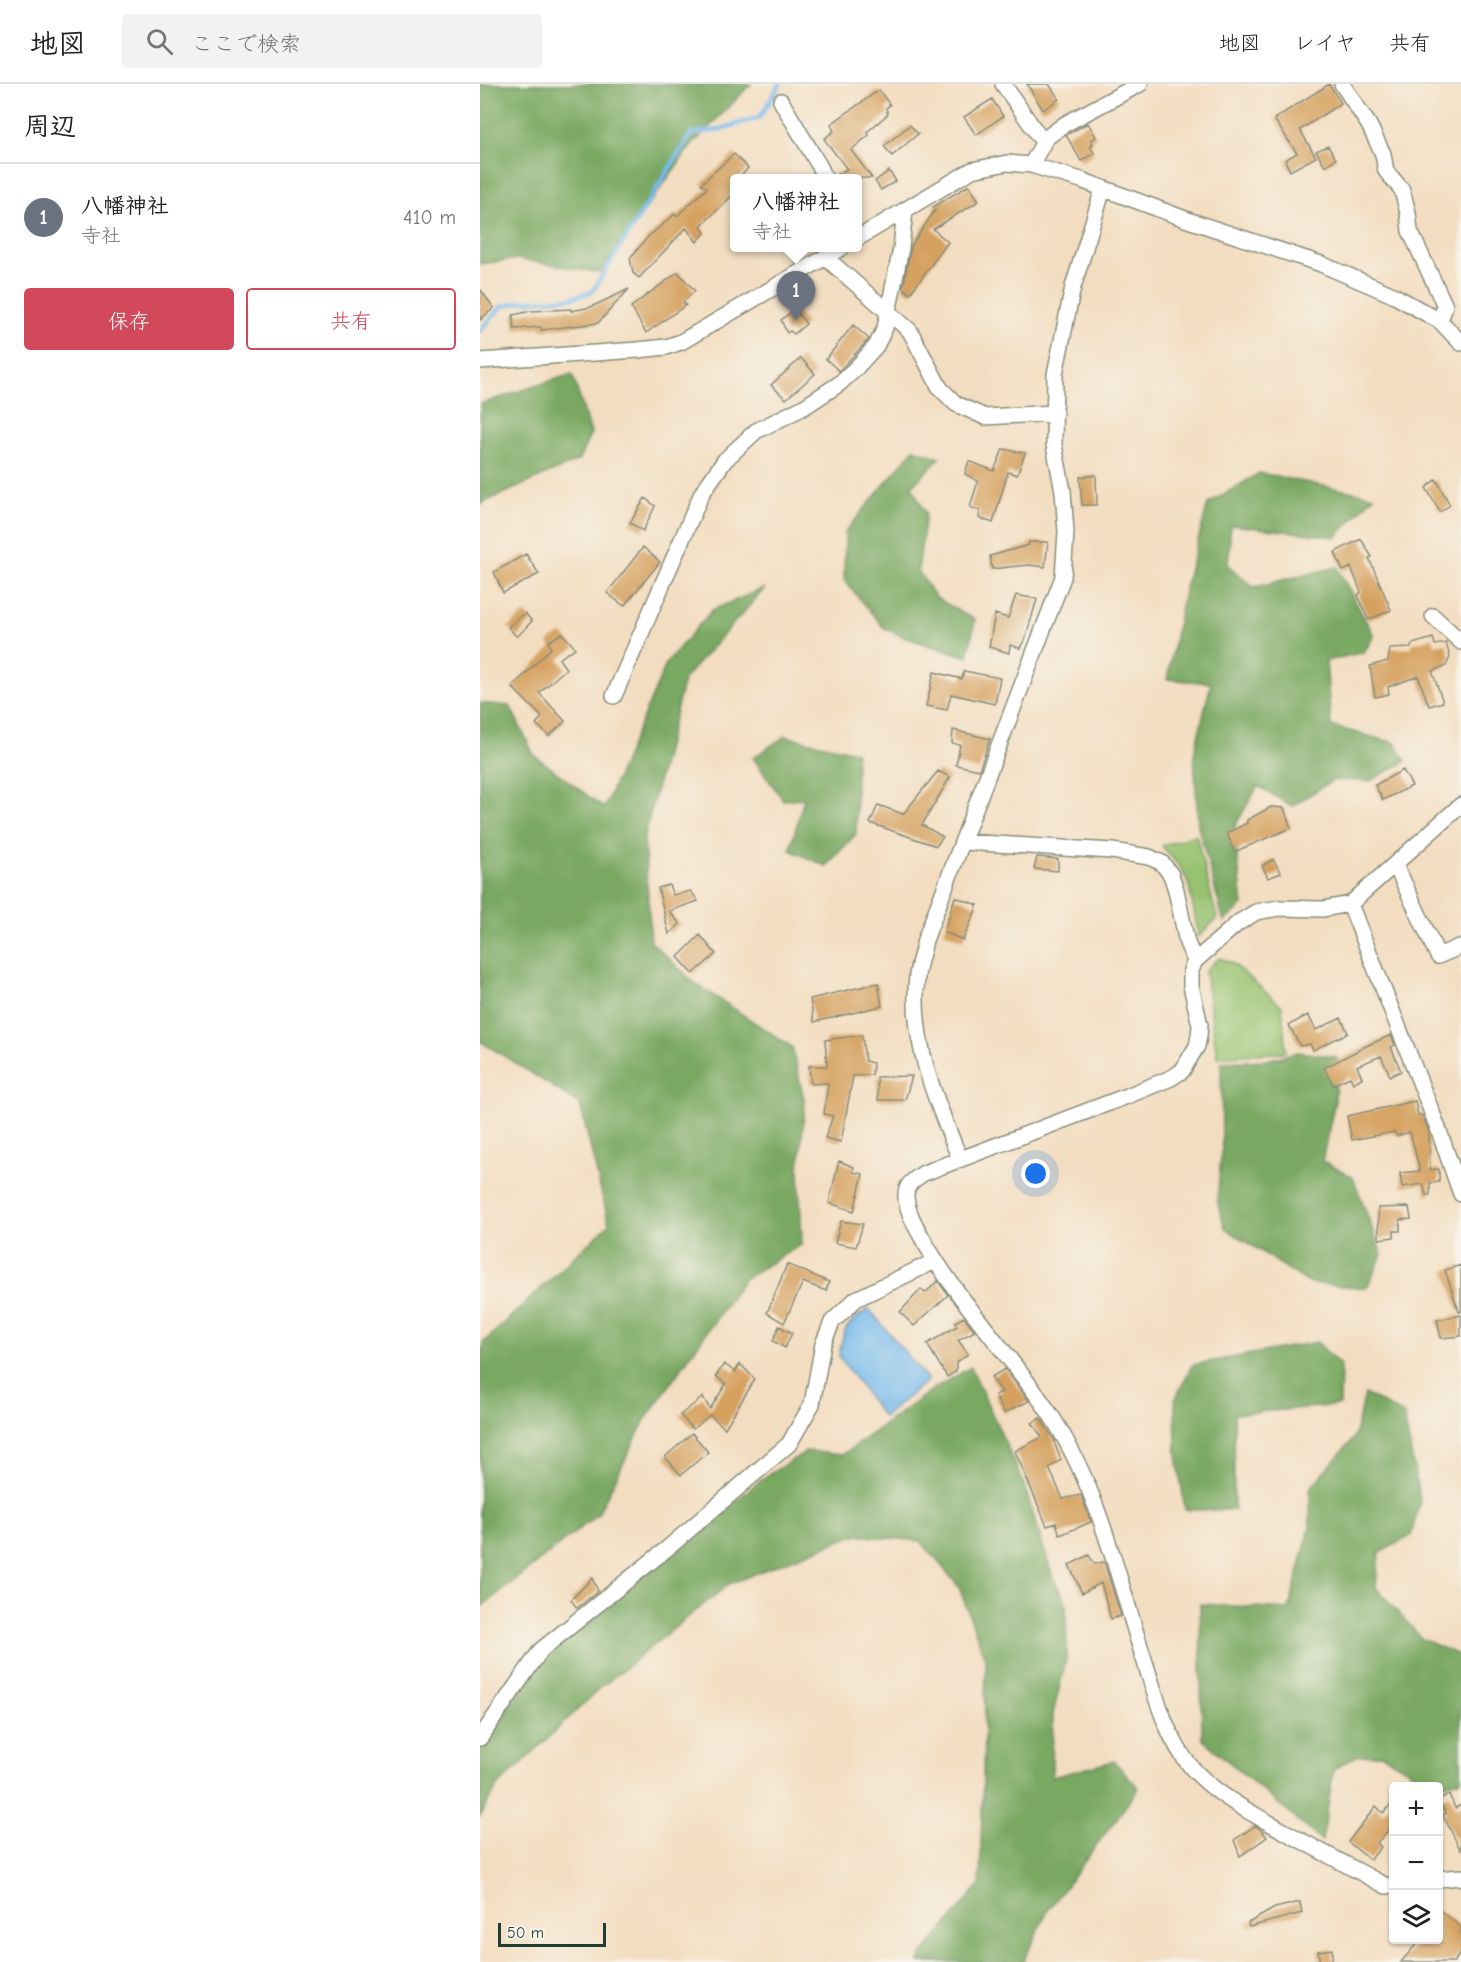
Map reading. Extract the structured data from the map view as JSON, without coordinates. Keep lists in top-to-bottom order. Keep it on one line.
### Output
{"scale_bar":"50 m","page":{"header":"地図","search":"ここで検索","nav":["地図","レイヤ","共有"],"heading":"周辺","list":[{"mark":"1","name":"八幡神社","note":"寺社","value":"410 m"}],"popup":["八幡神社","寺社"],"buttons":["保存","共有"],"pins":"1","map_buttons":["+","−"],"scale":"50 m"}}
